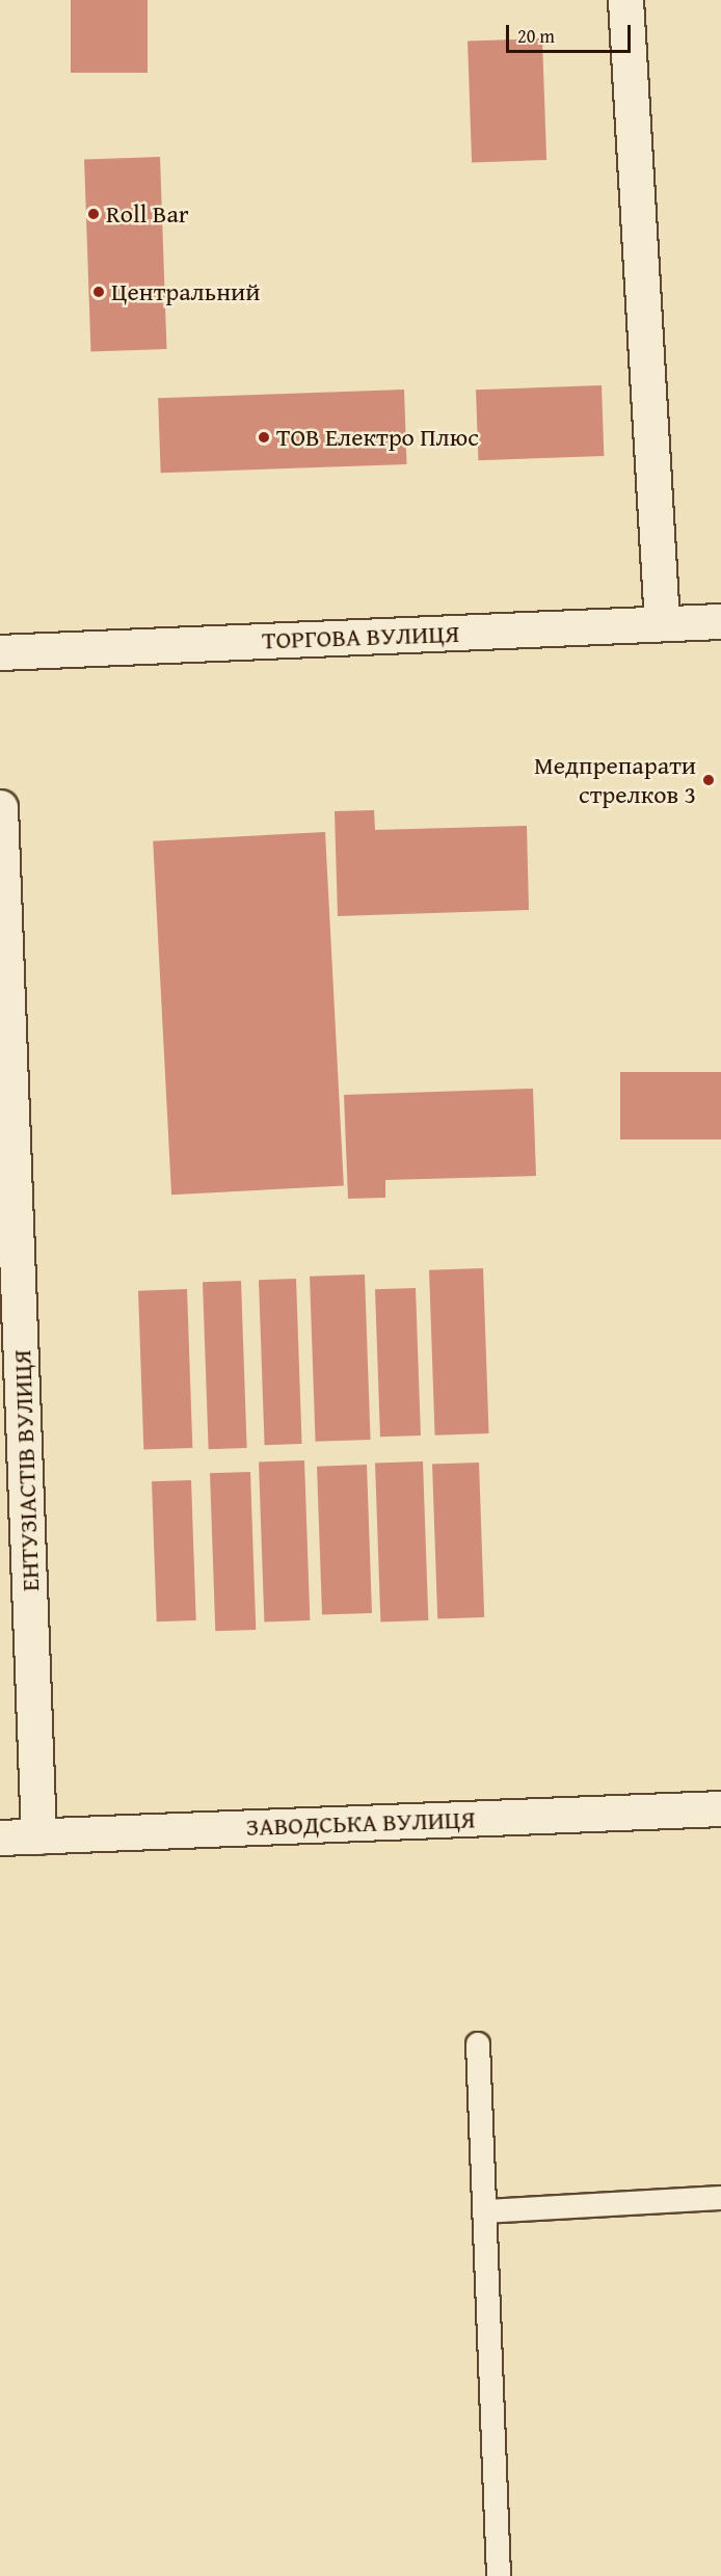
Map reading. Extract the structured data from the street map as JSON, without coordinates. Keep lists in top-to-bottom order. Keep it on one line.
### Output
{"streets":{"street":["ТОРГОВА ВУЛИЦЯ","ЕНТУЗІАСТІВ ВУЛИЦЯ","ЗАВОДСЬКА ВУЛИЦЯ"]},"crossings":[["ЕНТУЗІАСТІВ ВУЛИЦЯ","ЗАВОДСЬКА ВУЛИЦЯ"]],"places":["Roll Bar","Центральний","ТОВ Електро Плюс","Медпрепарати стрелков 3"],"scale_bar":"20 m"}
